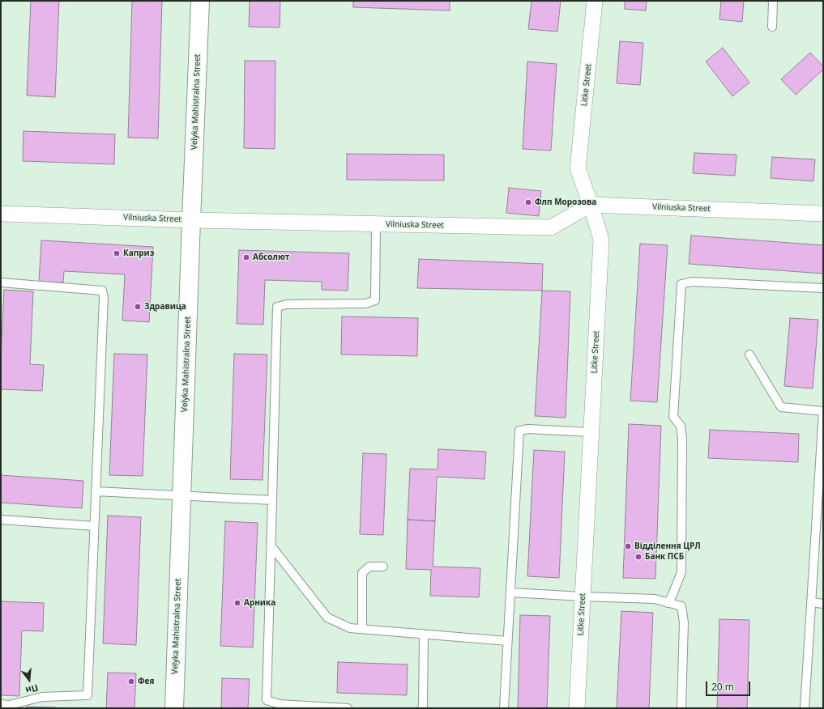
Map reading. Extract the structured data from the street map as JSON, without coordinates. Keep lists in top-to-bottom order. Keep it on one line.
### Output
{"streets":{"street":["Litke Street","Velyka Mahistralna Street","Vilniuska Street"]},"crossings":[["Litke Street","Vilniuska Street"],["Velyka Mahistralna Street","Vilniuska Street"]],"places":["Флп Морозова","Каприз","Абсолют","Здравица","Відділення ЦРЛ","Банк ПСБ","Арника","Фея"],"scale_bar":"20 m","north":"bottom"}
